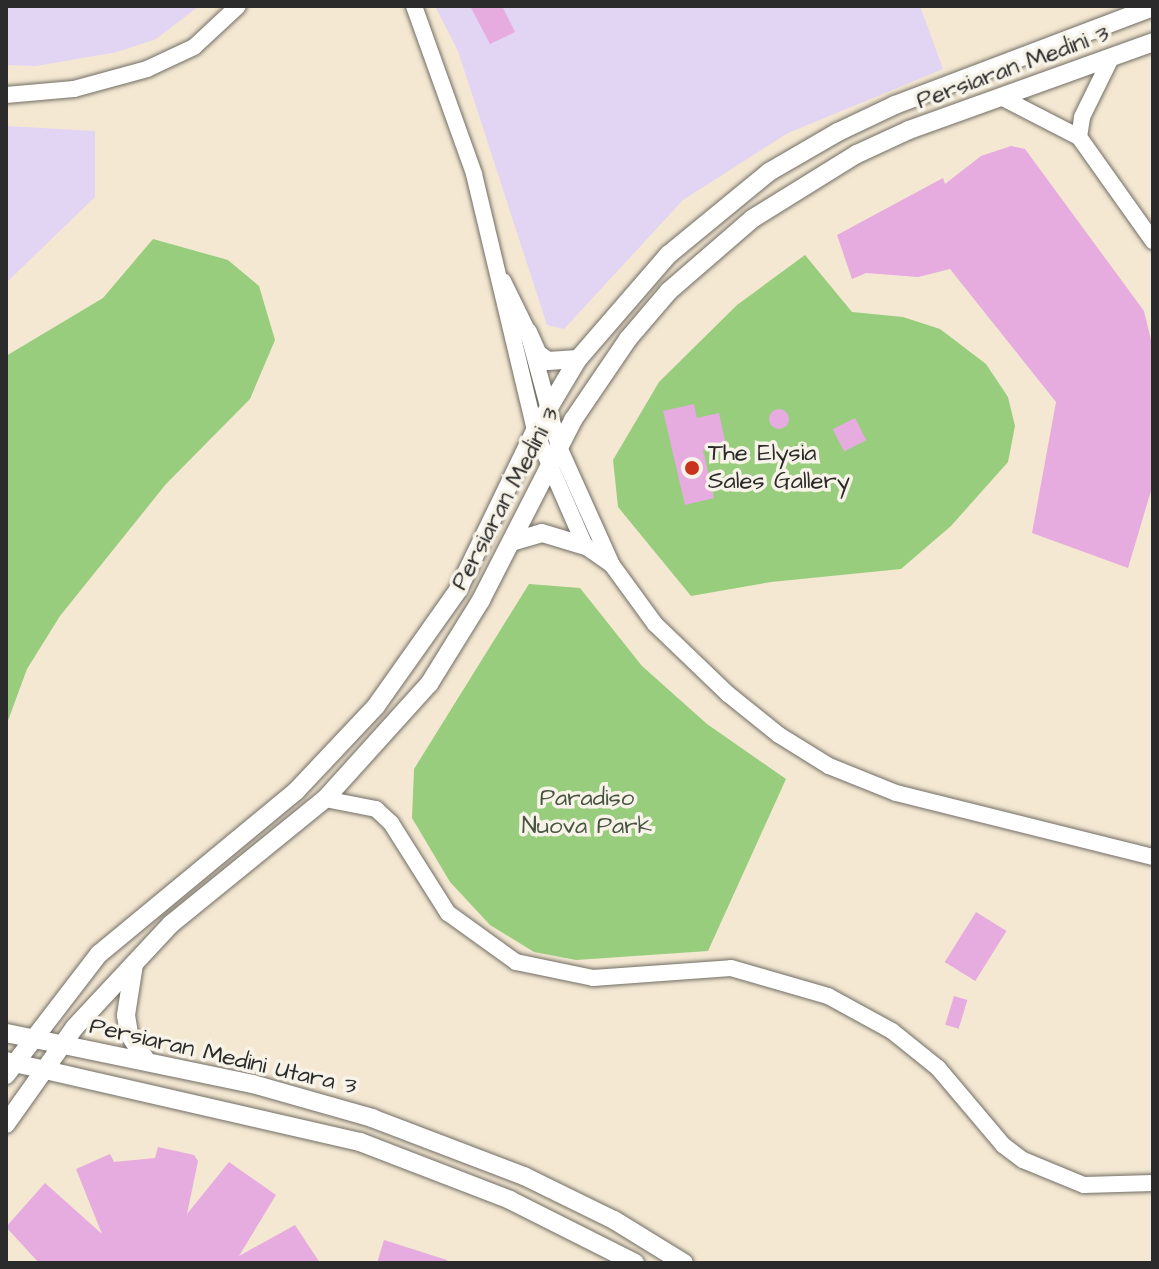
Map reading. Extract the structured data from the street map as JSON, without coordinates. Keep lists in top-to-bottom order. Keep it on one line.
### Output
{"streets":{"street":["Persiaran Medini 3","Persiaran Medini Utara 3"]},"crossings":[["Persiaran Medini 3","Persiaran Medini Utara 3"]],"parks":["Paradiso Nuova Park"],"places":["The Elysia Sales Gallery"]}
